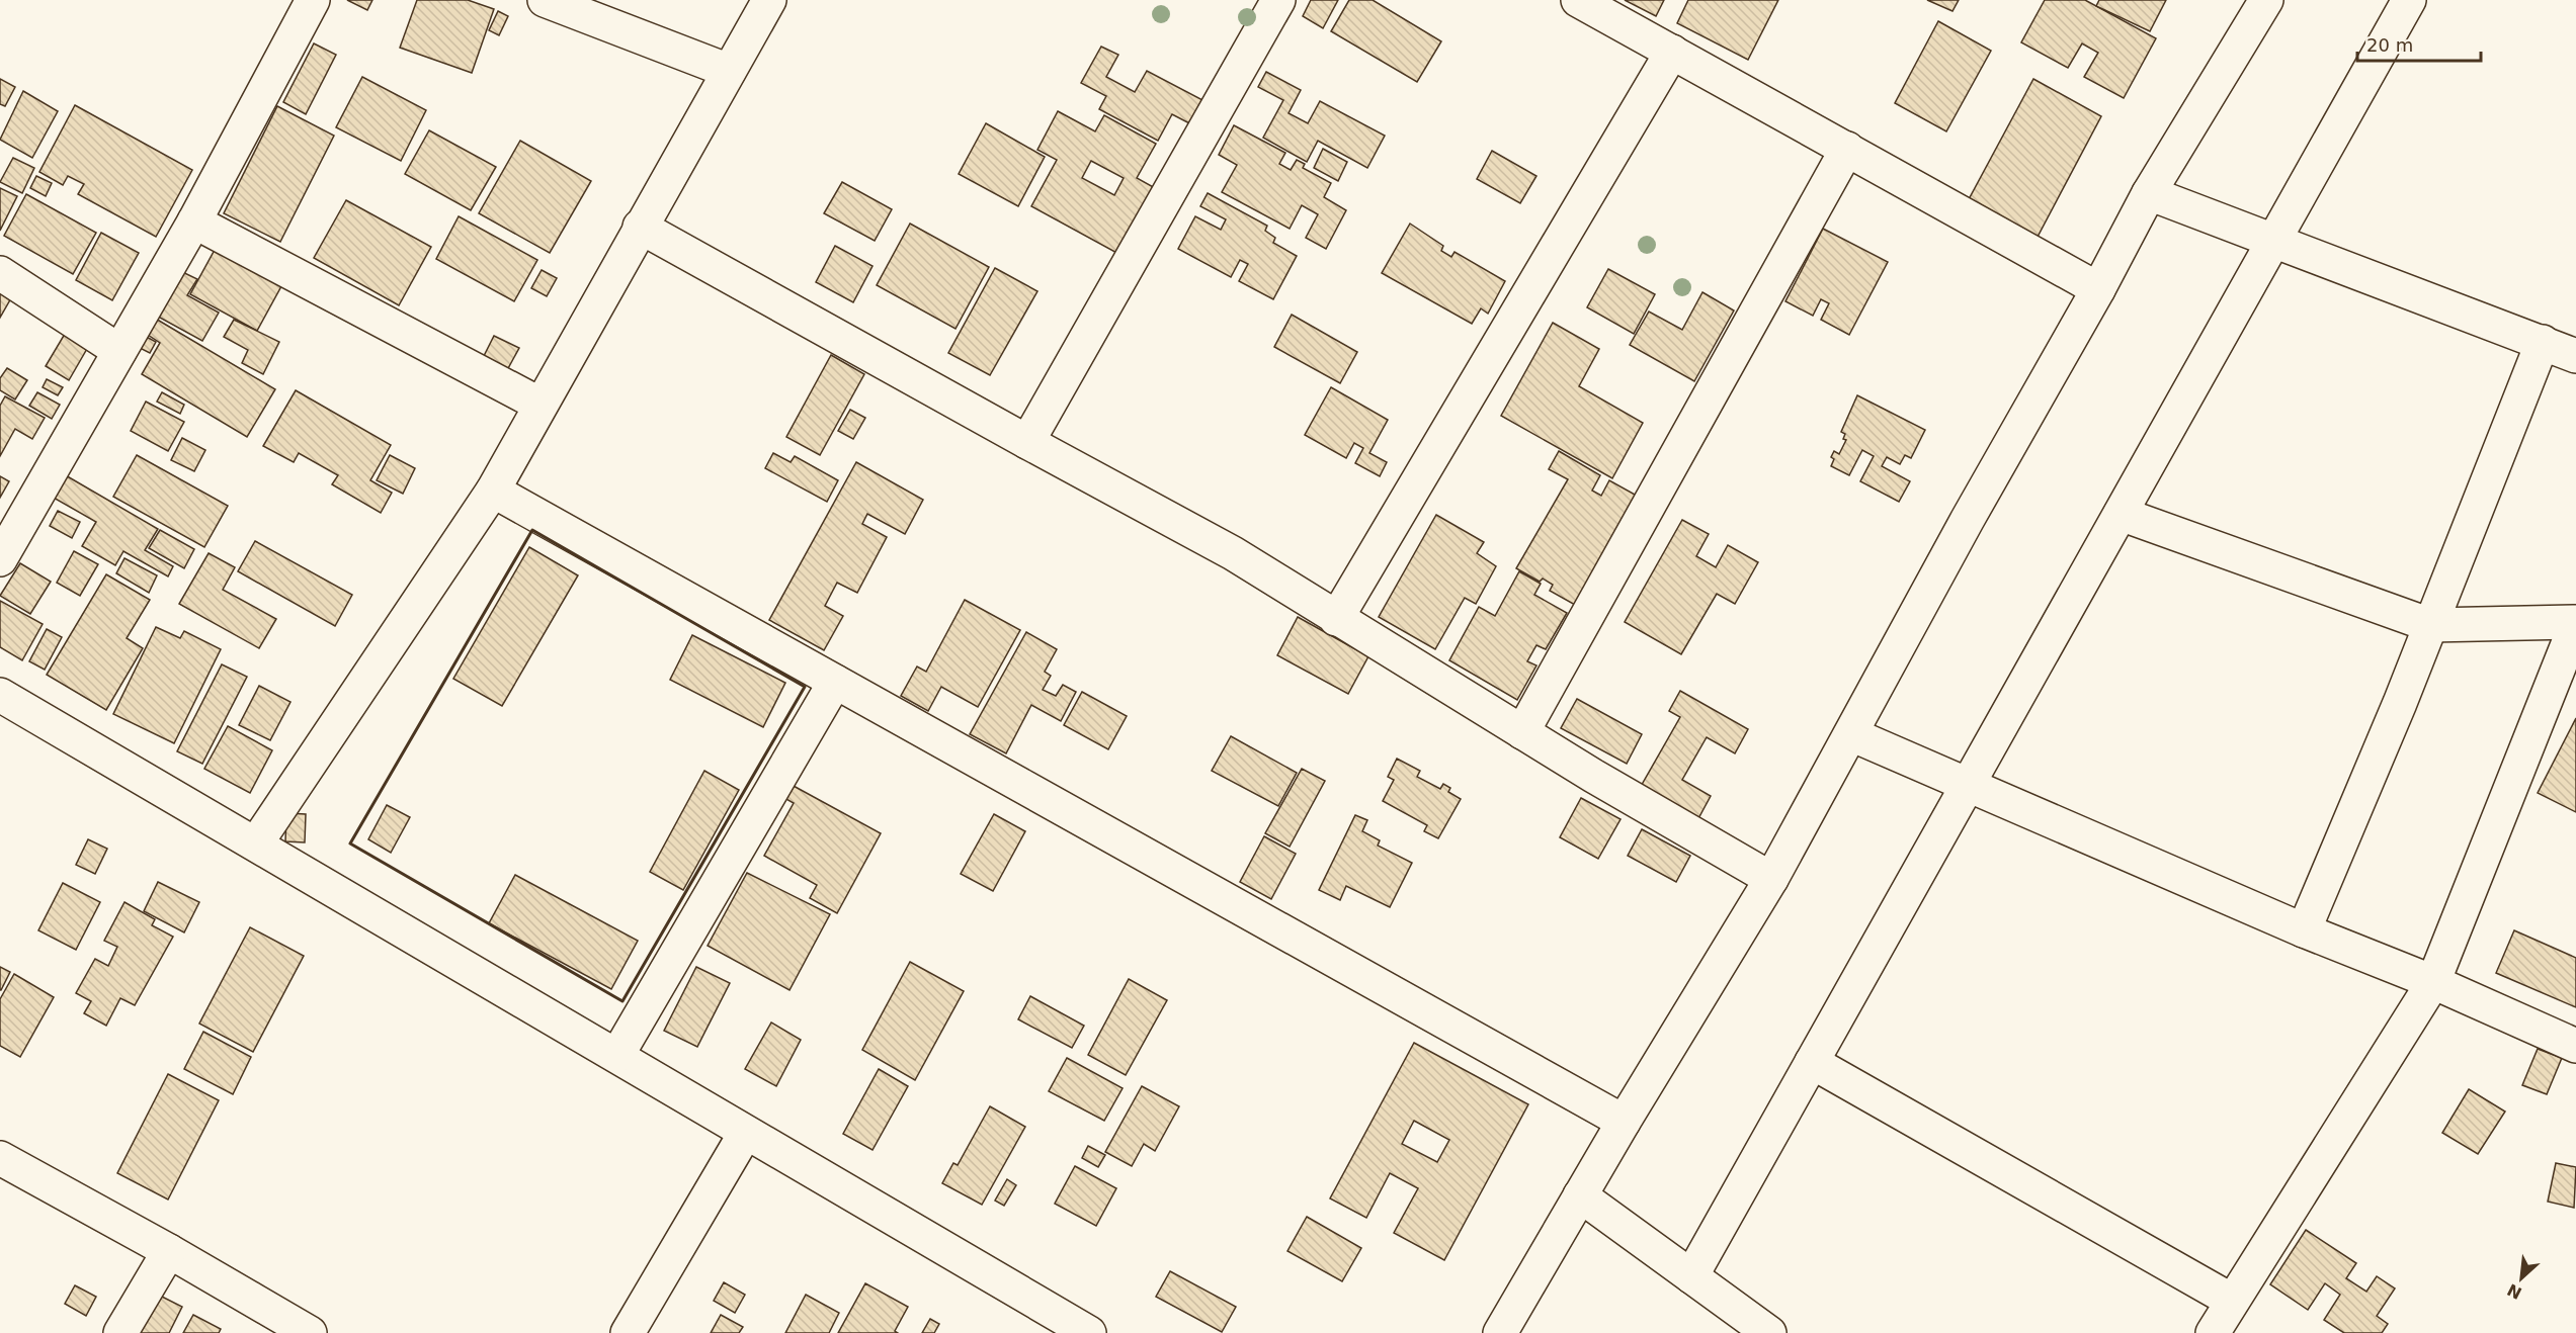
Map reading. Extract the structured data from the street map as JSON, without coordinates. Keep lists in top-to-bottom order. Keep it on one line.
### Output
{"scale_bar":"20 m","north":"bottom left"}
